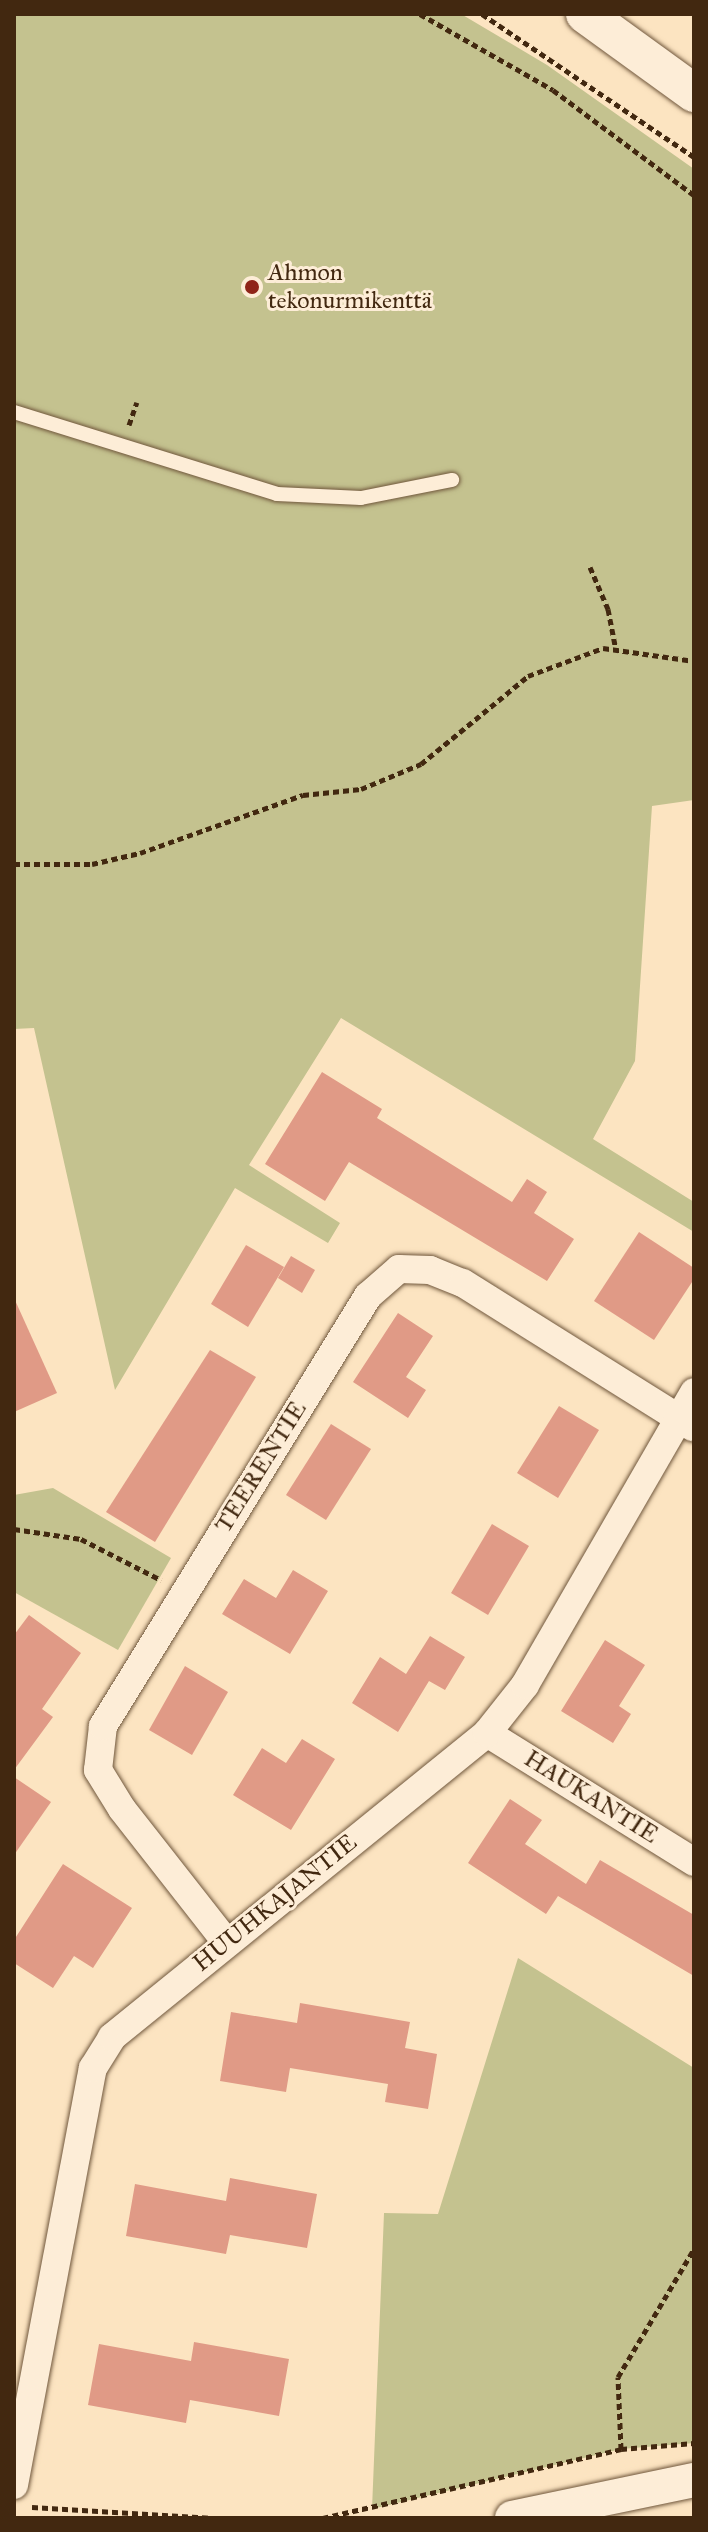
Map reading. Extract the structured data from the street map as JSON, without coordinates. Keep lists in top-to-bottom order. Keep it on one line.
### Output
{"streets":{"street":["TEERENTIE","HAUKANTIE","HUUHKAJANTIE"]},"crossings":[["TEERENTIE","HUUHKAJANTIE"],["HAUKANTIE","HUUHKAJANTIE"]],"places":["Ahmon tekonurmikenttä"]}
